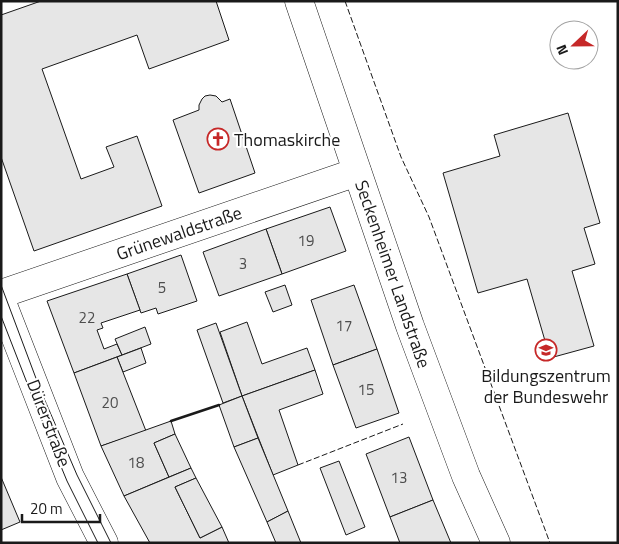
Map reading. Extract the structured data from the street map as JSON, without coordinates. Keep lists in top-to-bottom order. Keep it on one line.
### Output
{"streets":{"street":["Grünewaldstraße","Seckenheimer Landstraße","Dürerstraße"]},"crossings":[["Grünewaldstraße","Seckenheimer Landstraße"]],"places":{"church":["Thomaskirche"],"school or university":["Bildungszentrum der Bundeswehr"]},"house_numbers":["19","3","5","22","17","15","20","18","13"],"scale_bar":"20 m","north":"left"}
